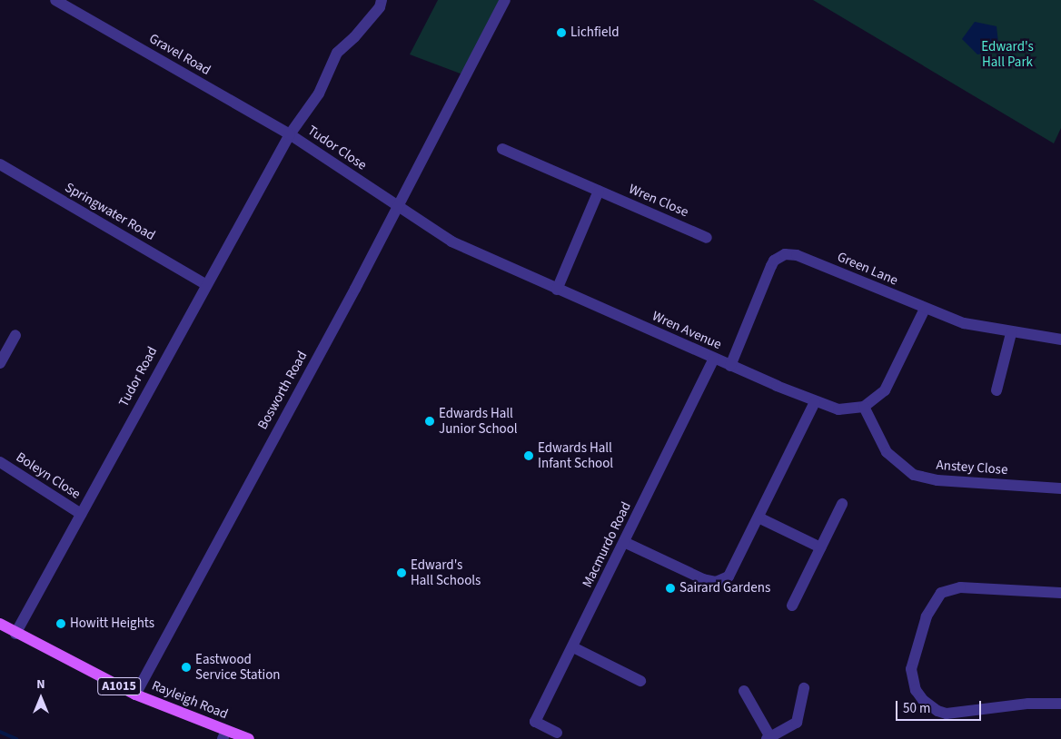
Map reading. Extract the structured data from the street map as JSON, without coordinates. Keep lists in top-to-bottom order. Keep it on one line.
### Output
{"streets":{"main road":["A1015","Rayleigh Road"],"street":["Gravel Road","Tudor Close","Wren Close","Springwater Road","Green Lane","Wren Avenue","Tudor Road","Bosworth Road","Anstey Close","Boleyn Close","Macmurdo Road"]},"crossings":[["Gravel Road","Tudor Close"],["Gravel Road","Tudor Road"],["Tudor Close","Wren Avenue"],["Tudor Close","Tudor Road"],["Tudor Close","Bosworth Road"],["Springwater Road","Tudor Road"],["Green Lane","Wren Avenue"],["Wren Avenue","Bosworth Road"],["Wren Avenue","Anstey Close"],["Wren Avenue","Macmurdo Road"],["Tudor Road","Boleyn Close"],["Tudor Road","Rayleigh Road"],["Bosworth Road","Rayleigh Road"]],"parks":["Edward's Hall Park"],"places":["Lichfield","Edwards Hall Junior School","Edwards Hall Infant School","Edward's Hall Schools","Sairard Gardens","Howitt Heights","Eastwood Service Station"],"scale_bar":"50 m","north":"top"}
